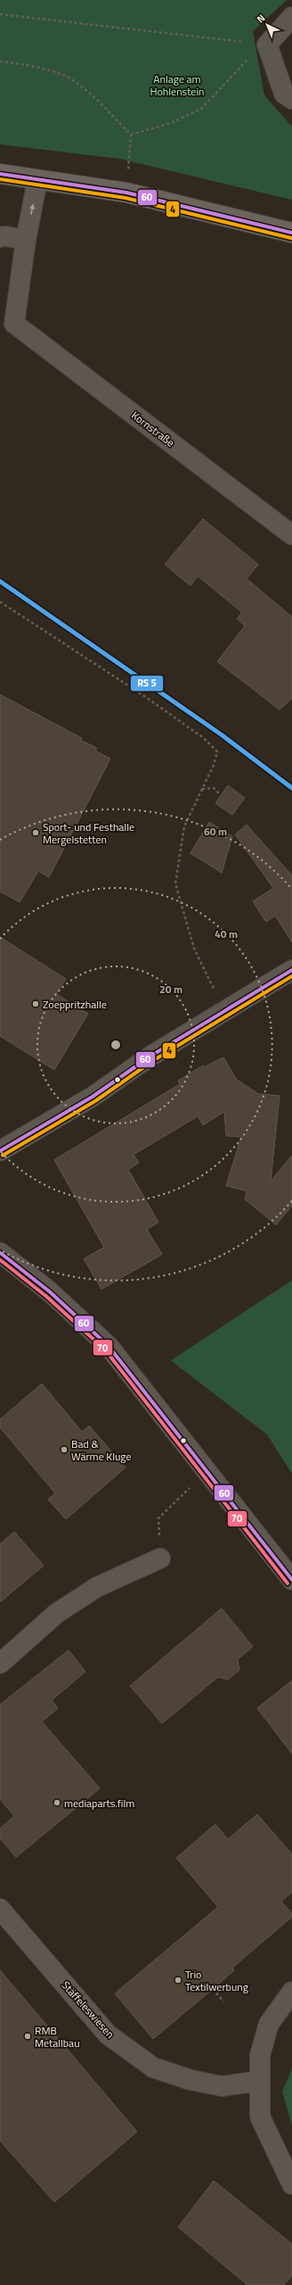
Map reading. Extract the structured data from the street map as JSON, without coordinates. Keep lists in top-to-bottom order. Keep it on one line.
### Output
{"streets":{"street":["Kornstraße","Stäffeleswiesen"]},"parks":["Anlage am Hohlenstein"],"places":["Sport- und Festhalle Mergelstetten","Zoeppritzhalle","Bad & Wärme Kluge","mediaparts.film","Trio Textilwerbung","RMB Metallbau"],"lines":["transit line 60","transit line 4","transit line 70"],"north":"top left","rings":["60 m","40 m","20 m"]}
